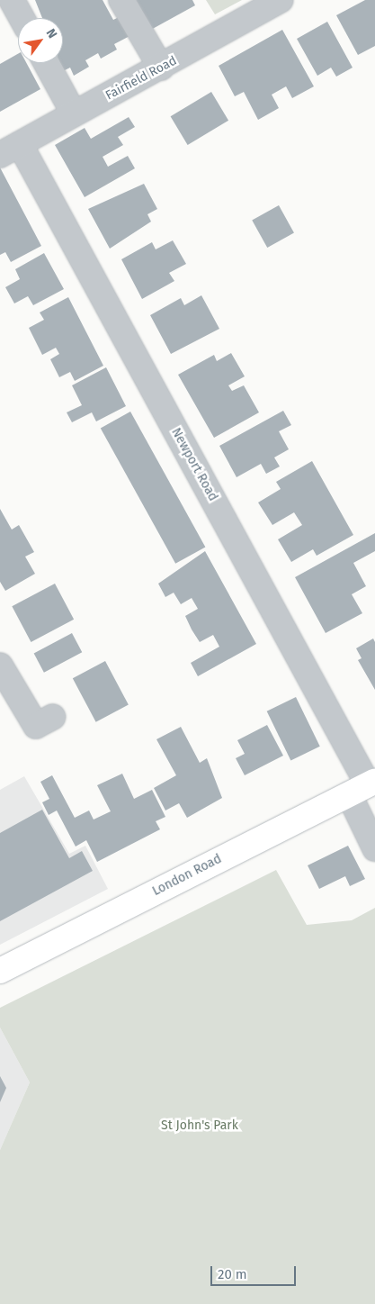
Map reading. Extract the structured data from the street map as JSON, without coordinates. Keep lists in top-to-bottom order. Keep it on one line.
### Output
{"streets":{"main road":["London Road"],"street":["Fairfield Road","Newport Road"]},"crossings":[["Fairfield Road","Newport Road"],["Newport Road","London Road"]],"parks":["St John's Park"],"scale_bar":"20 m","north":"top right"}
